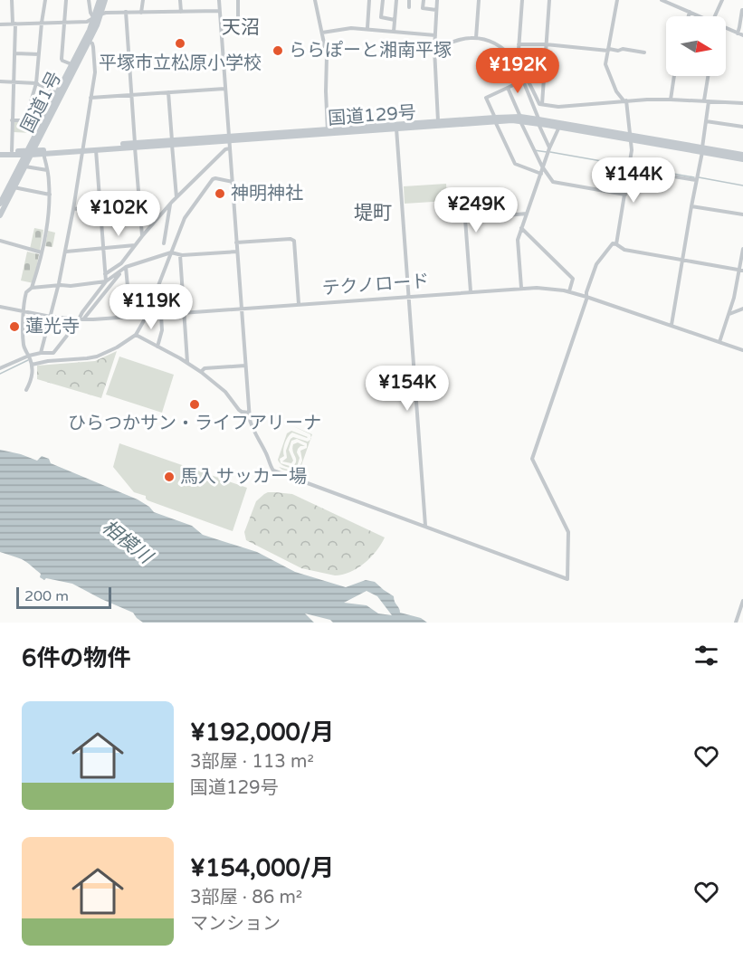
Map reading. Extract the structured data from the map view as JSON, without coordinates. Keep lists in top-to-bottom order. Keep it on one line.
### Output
{"streets":{"highway":["国道1号","国道129号"],"street":["テクノロード"]},"crossings":[["国道1号","国道129号"]],"districts":["天沼","堤町"],"water":["相模川"],"places":["平塚市立松原小学校","ららぽーと湘南平塚","神明神社","蓮光寺","ひらつかサン・ライフアリーナ","馬入サッカー場"],"scale_bar":"200 m","north":"right","page":{"price":["¥192K","¥144K","¥249K","¥102K","¥119K","¥154K"],"scale":"200 m","heading":"6件の物件","list":[{"name":"¥192,000/月","note":"3部屋 · 113 m² · 国道129号"},{"name":"¥154,000/月","note":"3部屋 · 86 m² · マンション"}]}}
